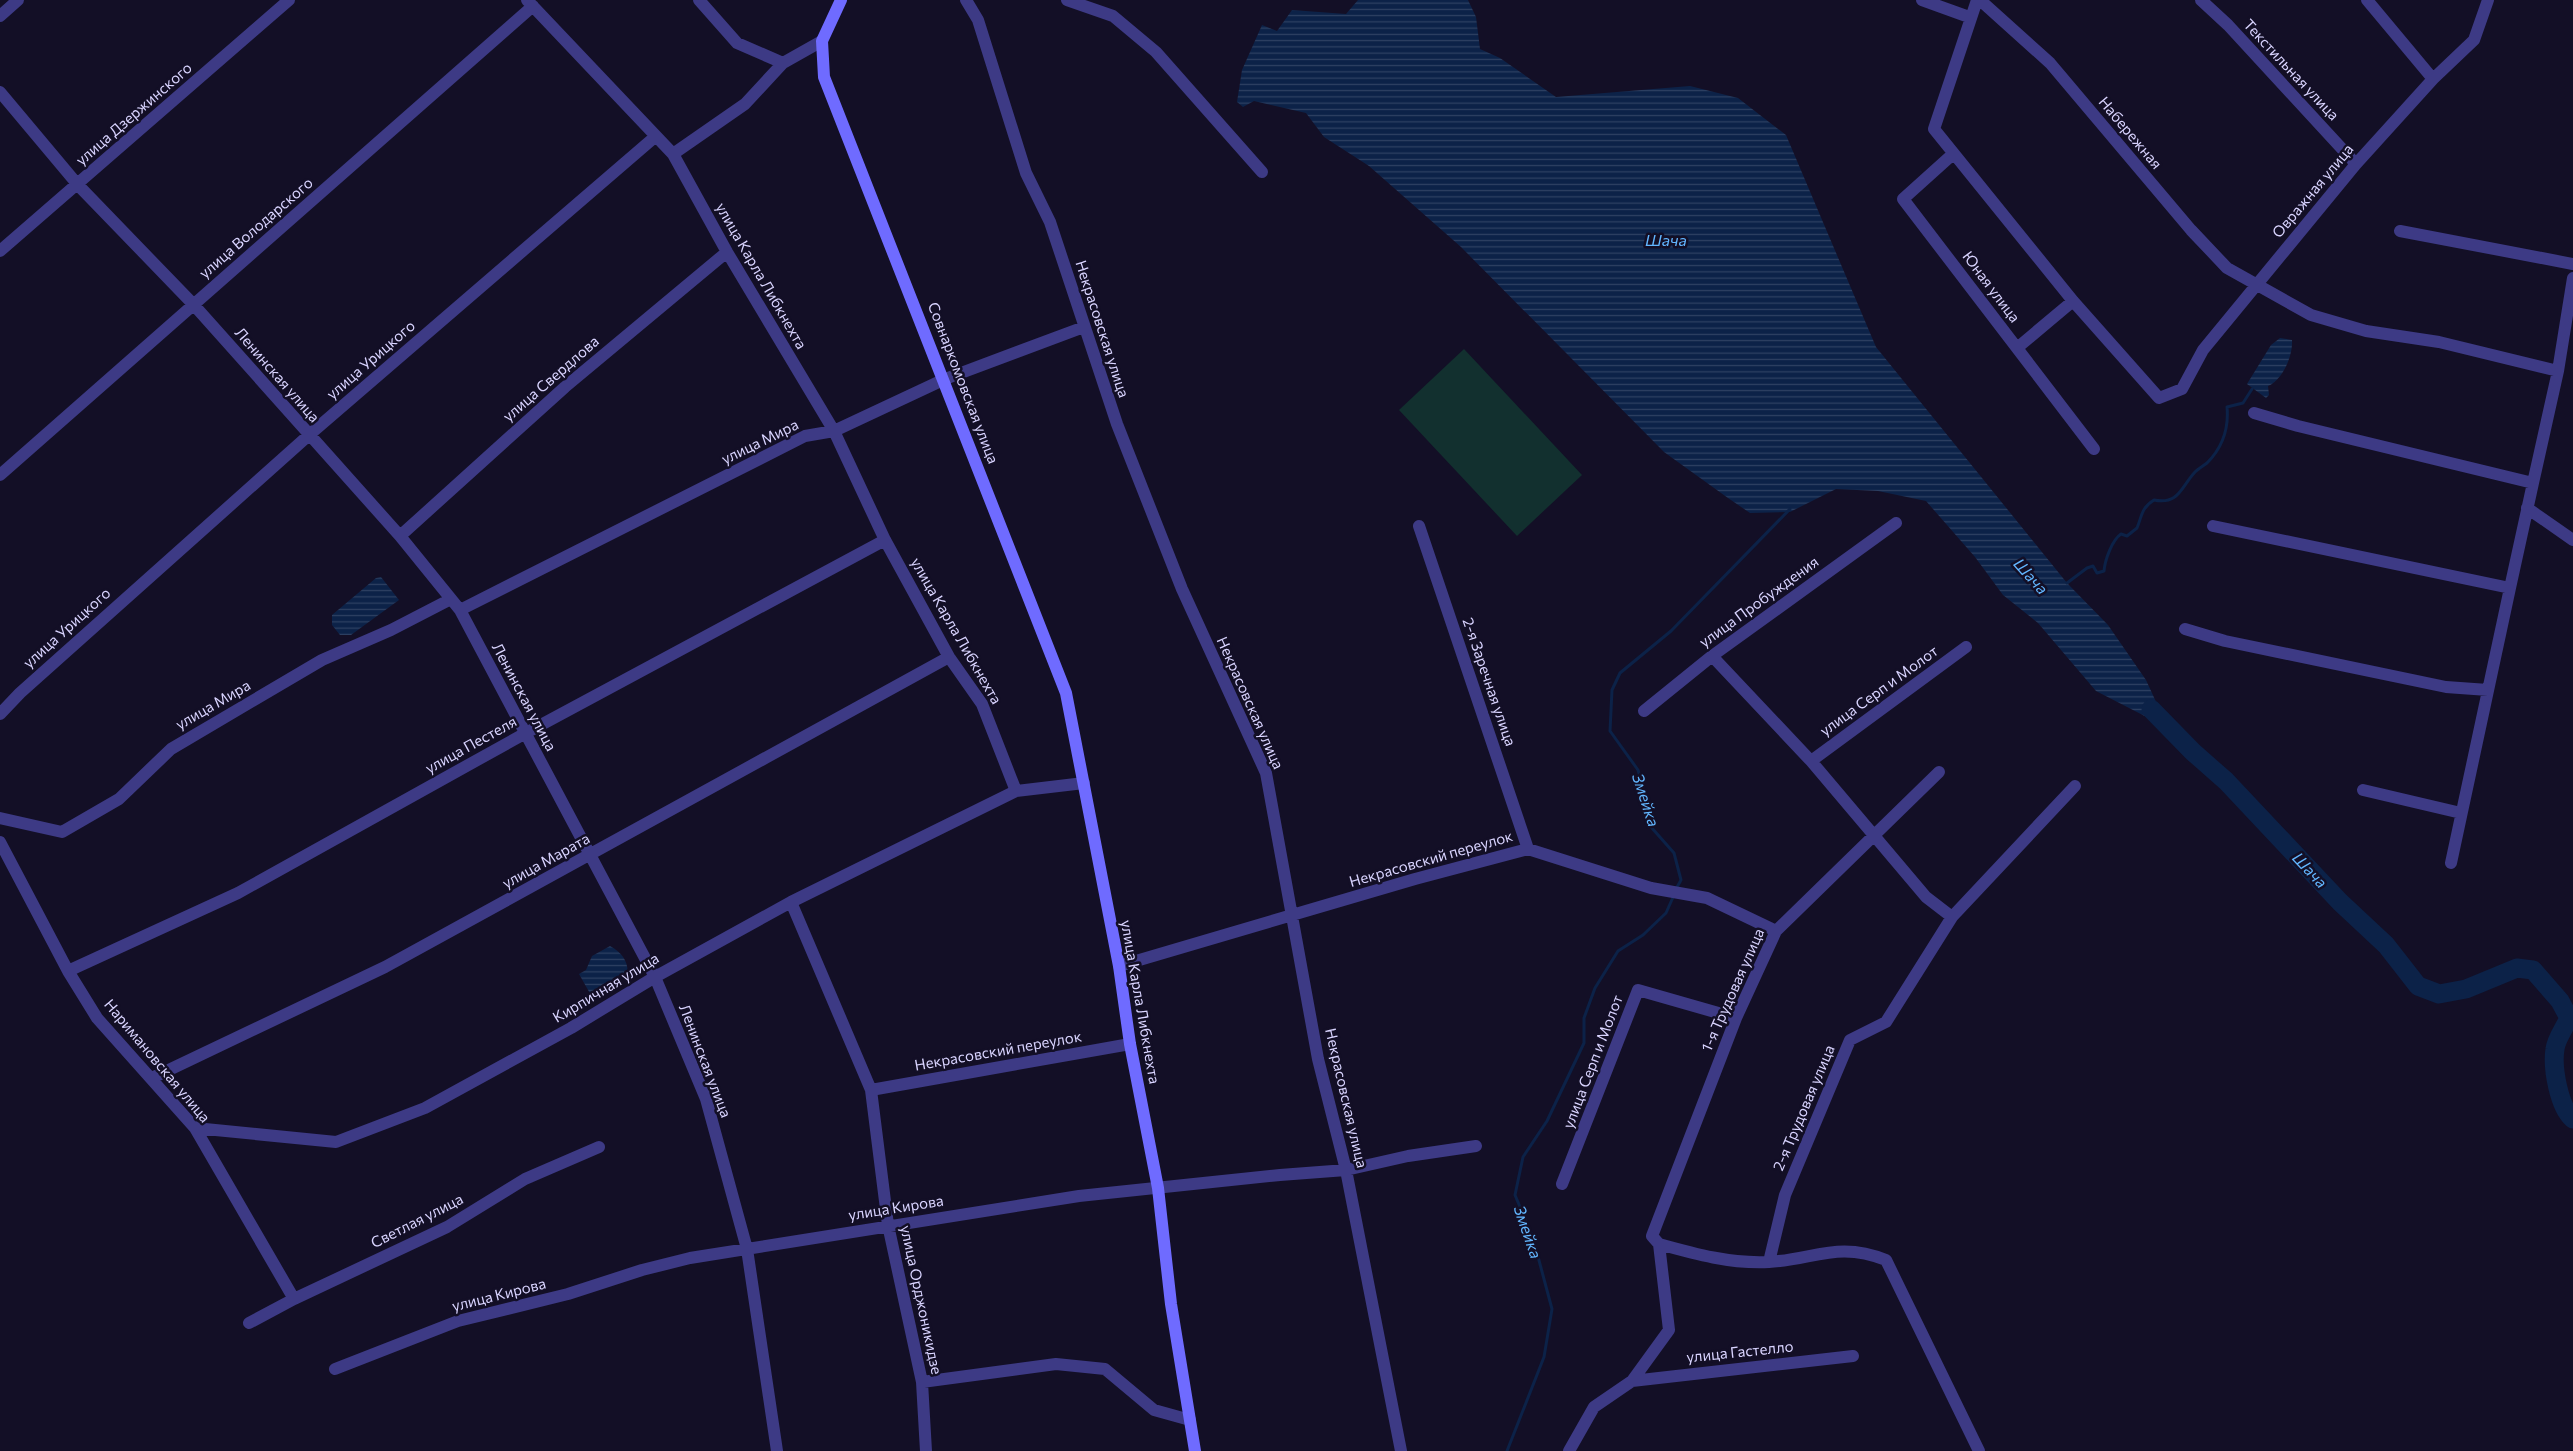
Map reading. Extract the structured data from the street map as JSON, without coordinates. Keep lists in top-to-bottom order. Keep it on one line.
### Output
{"streets":{"street":["Текстильная улица","улица Дзержинского","Набережная","Овражная улица","улица Володарского","улица Карла Либкнехта","Юная улица","Некрасовская улица","улица Урицкого","Ленинская улица","улица Свердлова","Совнаркомовская улица","улица Мира","улица Пробуждения","2-я Заречная улица","улица Серп и Молот","улица Пестеля","Некрасовский переулок","улица Марата","Кирпичная улица","1-я Трудовая улица","Наримановская улица","2-я Трудовая улица","улица Кирова","Светлая улица","улица Орджоникидзе","улица Гастелло"]},"crossings":[["Текстильная улица","Овражная улица"],["улица Дзержинского","Ленинская улица"],["Набережная","Овражная улица"],["улица Володарского","улица Карла Либкнехта"],["улица Володарского","Ленинская улица"],["улица Карла Либкнехта","улица Урицкого"],["улица Карла Либкнехта","улица Свердлова"],["улица Карла Либкнехта","Совнаркомовская улица"],["улица Карла Либкнехта","улица Мира"],["улица Карла Либкнехта","улица Пестеля"],["улица Карла Либкнехта","Некрасовский переулок"],["улица Карла Либкнехта","улица Марата"],["улица Карла Либкнехта","Кирпичная улица"],["улица Карла Либкнехта","улица Кирова"],["Некрасовская улица","улица Мира"],["Некрасовская улица","Некрасовский переулок"],["Некрасовская улица","улица Кирова"],["улица Урицкого","Ленинская улица"],["Ленинская улица","улица Свердлова"],["Ленинская улица","улица Мира"],["Ленинская улица","улица Пестеля"],["Ленинская улица","улица Марата"],["Ленинская улица","Кирпичная улица"],["Ленинская улица","улица Кирова"],["Совнаркомовская улица","улица Мира"],["2-я Заречная улица","Некрасовский переулок"],["улица Серп и Молот","1-я Трудовая улица"],["улица Пестеля","Наримановская улица"],["Некрасовский переулок","1-я Трудовая улица"],["Некрасовский переулок","улица Орджоникидзе"],["улица Марата","Наримановская улица"],["Кирпичная улица","Наримановская улица"],["Кирпичная улица","улица Орджоникидзе"],["Наримановская улица","Светлая улица"],["улица Кирова","улица Орджоникидзе"]],"water":["Шача","Змейка"]}
